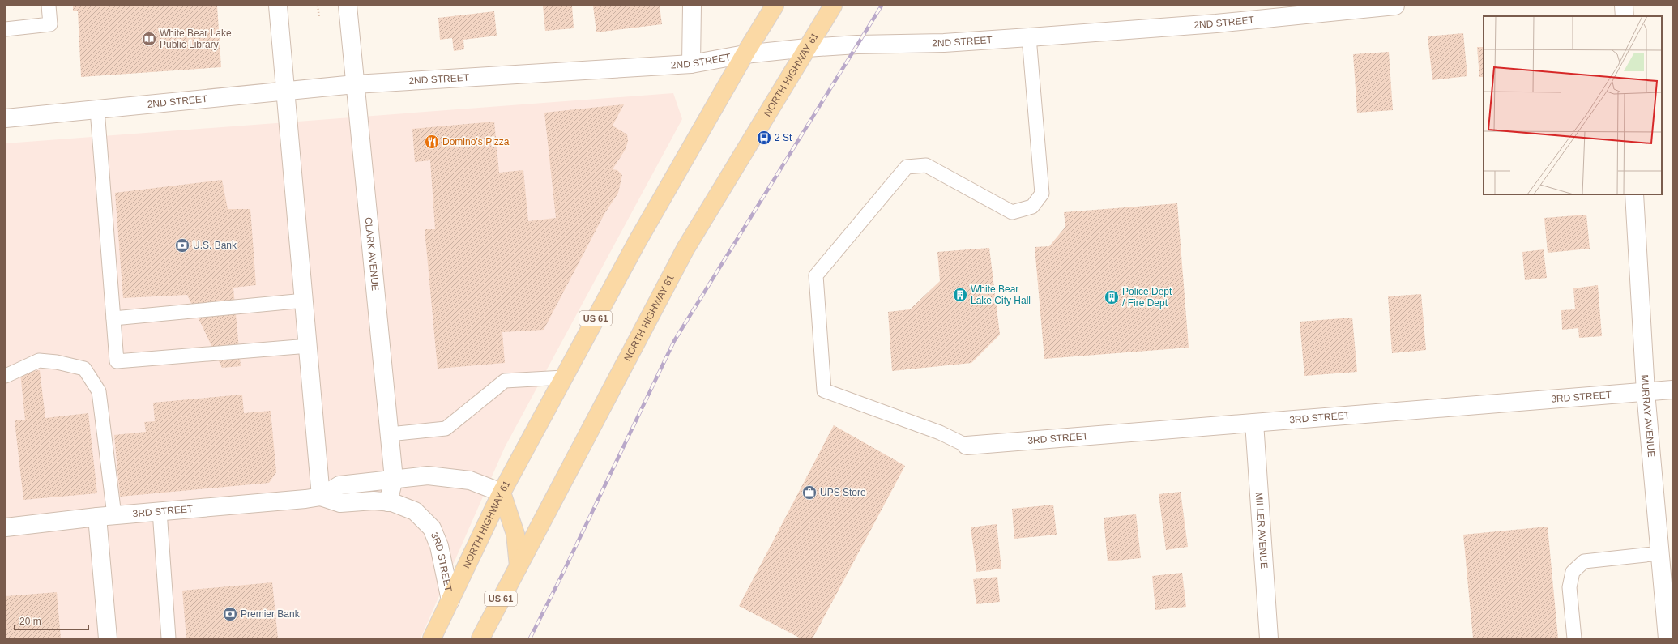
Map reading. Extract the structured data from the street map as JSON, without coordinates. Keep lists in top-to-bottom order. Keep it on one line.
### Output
{"streets":{"main road":["NORTH HIGHWAY 61","US 61"],"street":["2ND STREET","CLARK AVENUE","3RD STREET","MURRAY AVENUE","MILLER AVENUE"]},"crossings":[["2ND STREET","NORTH HIGHWAY 61"],["2ND STREET","CLARK AVENUE"],["NORTH HIGHWAY 61","3RD STREET"],["CLARK AVENUE","3RD STREET"],["3RD STREET","MURRAY AVENUE"],["3RD STREET","MILLER AVENUE"]],"places":{"library":["White Bear Lake Public Library"],"bus stop":["2 St"],"restaurant":["Domino’s Pizza"],"bank":["U.S. Bank","Premier Bank"],"building":["White Bear Lake City Hall","Police Dept / Fire Dept"],"office":["UPS Store"]},"scale_bar":"20 m"}
